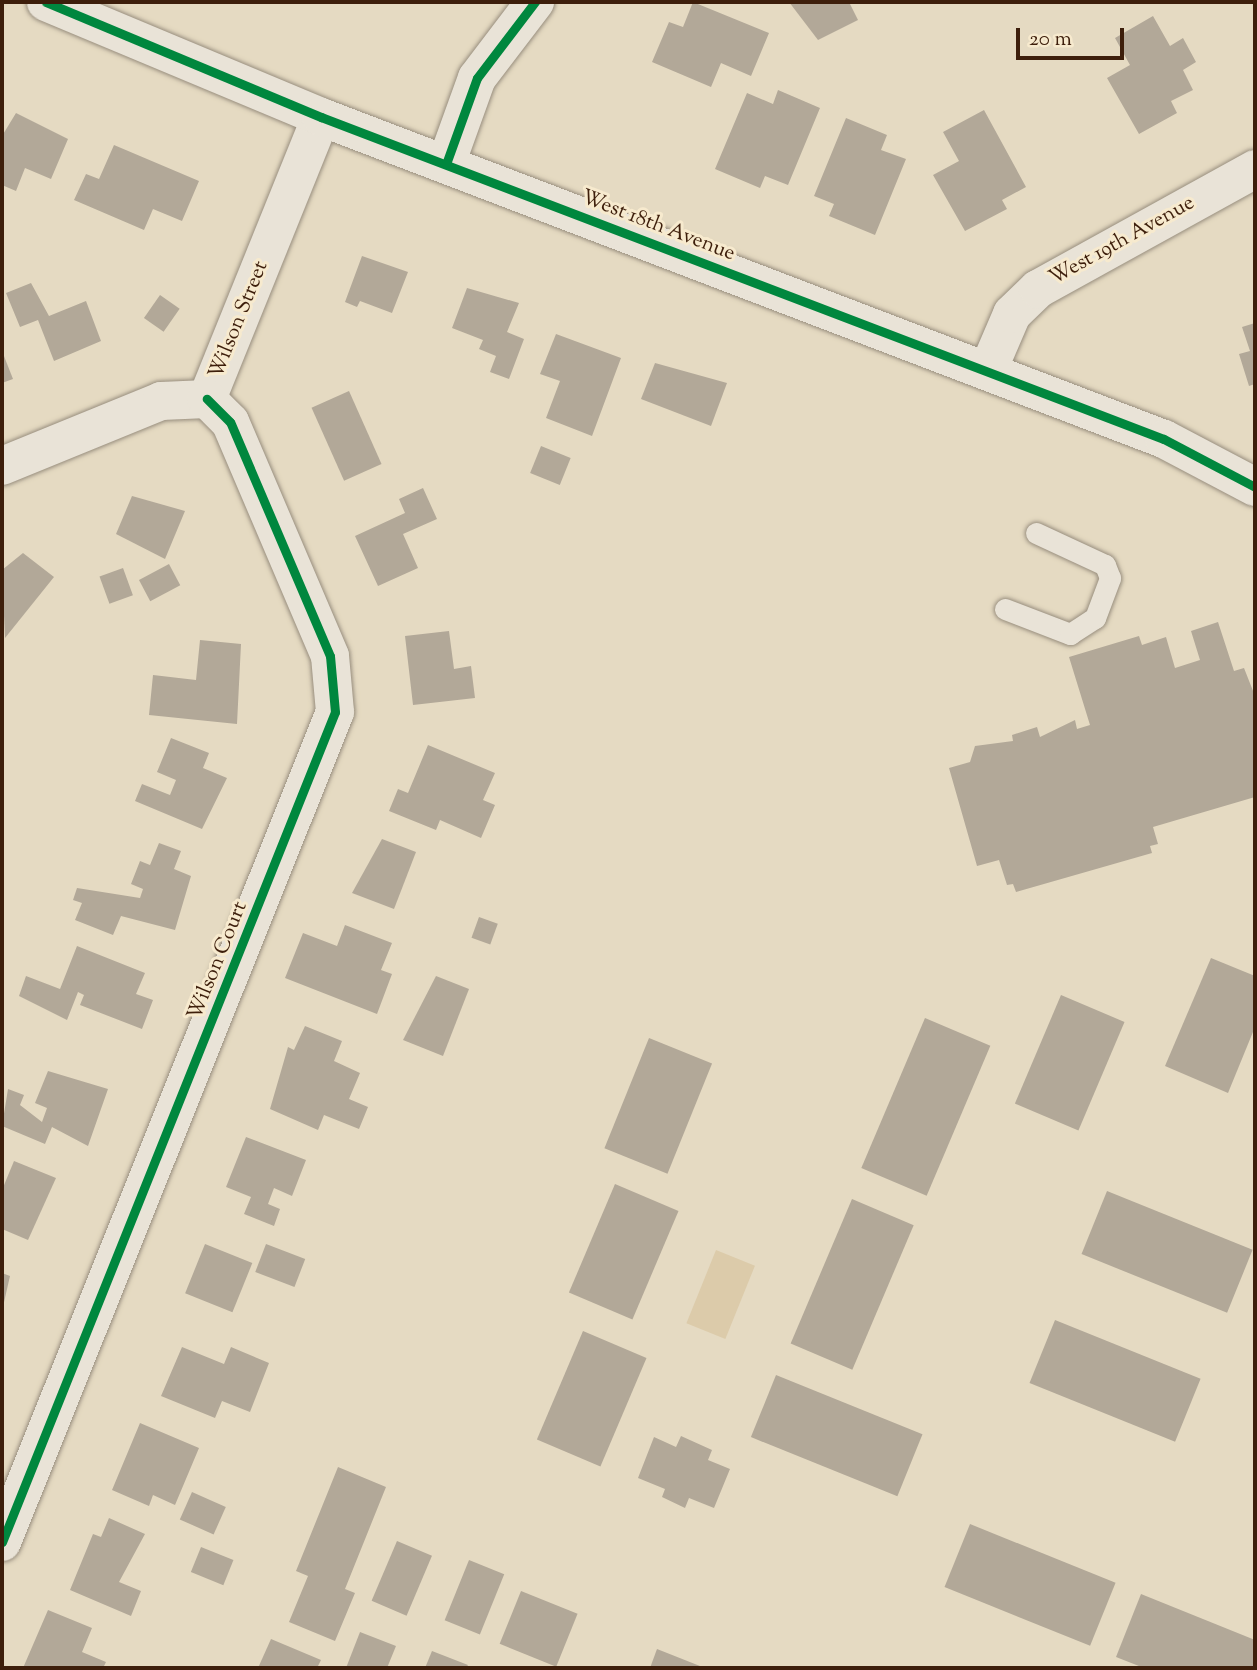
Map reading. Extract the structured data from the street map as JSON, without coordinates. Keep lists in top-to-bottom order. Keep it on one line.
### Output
{"streets":{"street":["West 18th Avenue","West 19th Avenue","Wilson Street","Wilson Court"]},"crossings":[["West 18th Avenue","West 19th Avenue"],["West 18th Avenue","Wilson Street"],["Wilson Street","Wilson Court"]],"scale_bar":"20 m"}
